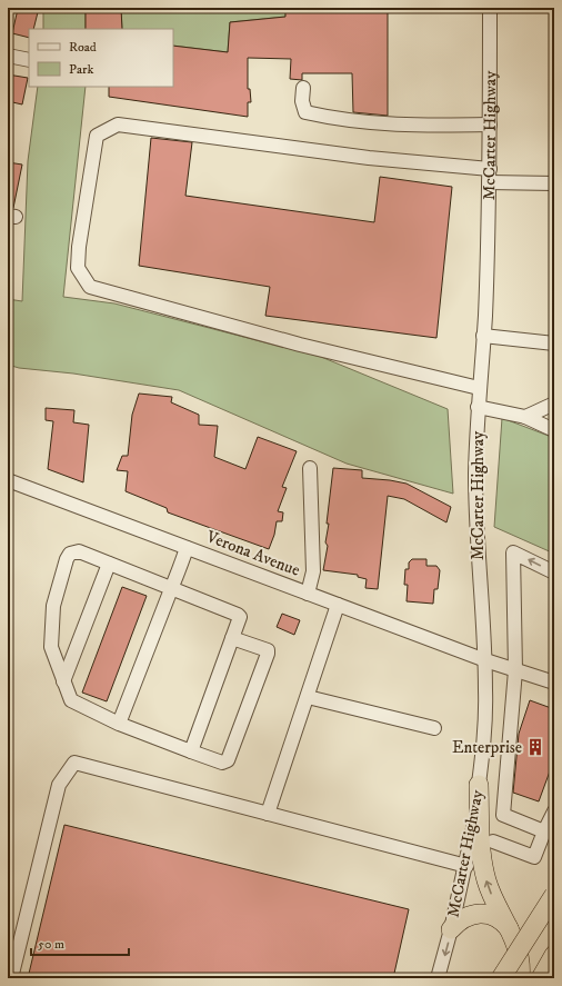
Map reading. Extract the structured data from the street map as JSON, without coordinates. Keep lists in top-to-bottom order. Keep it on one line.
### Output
{"streets":{"street":["McCarter Highway","Verona Avenue"]},"crossings":[["McCarter Highway","Verona Avenue"]],"places":{"building":["Enterprise"]},"legend":["Road","Park"],"scale_bar":"50 m"}
